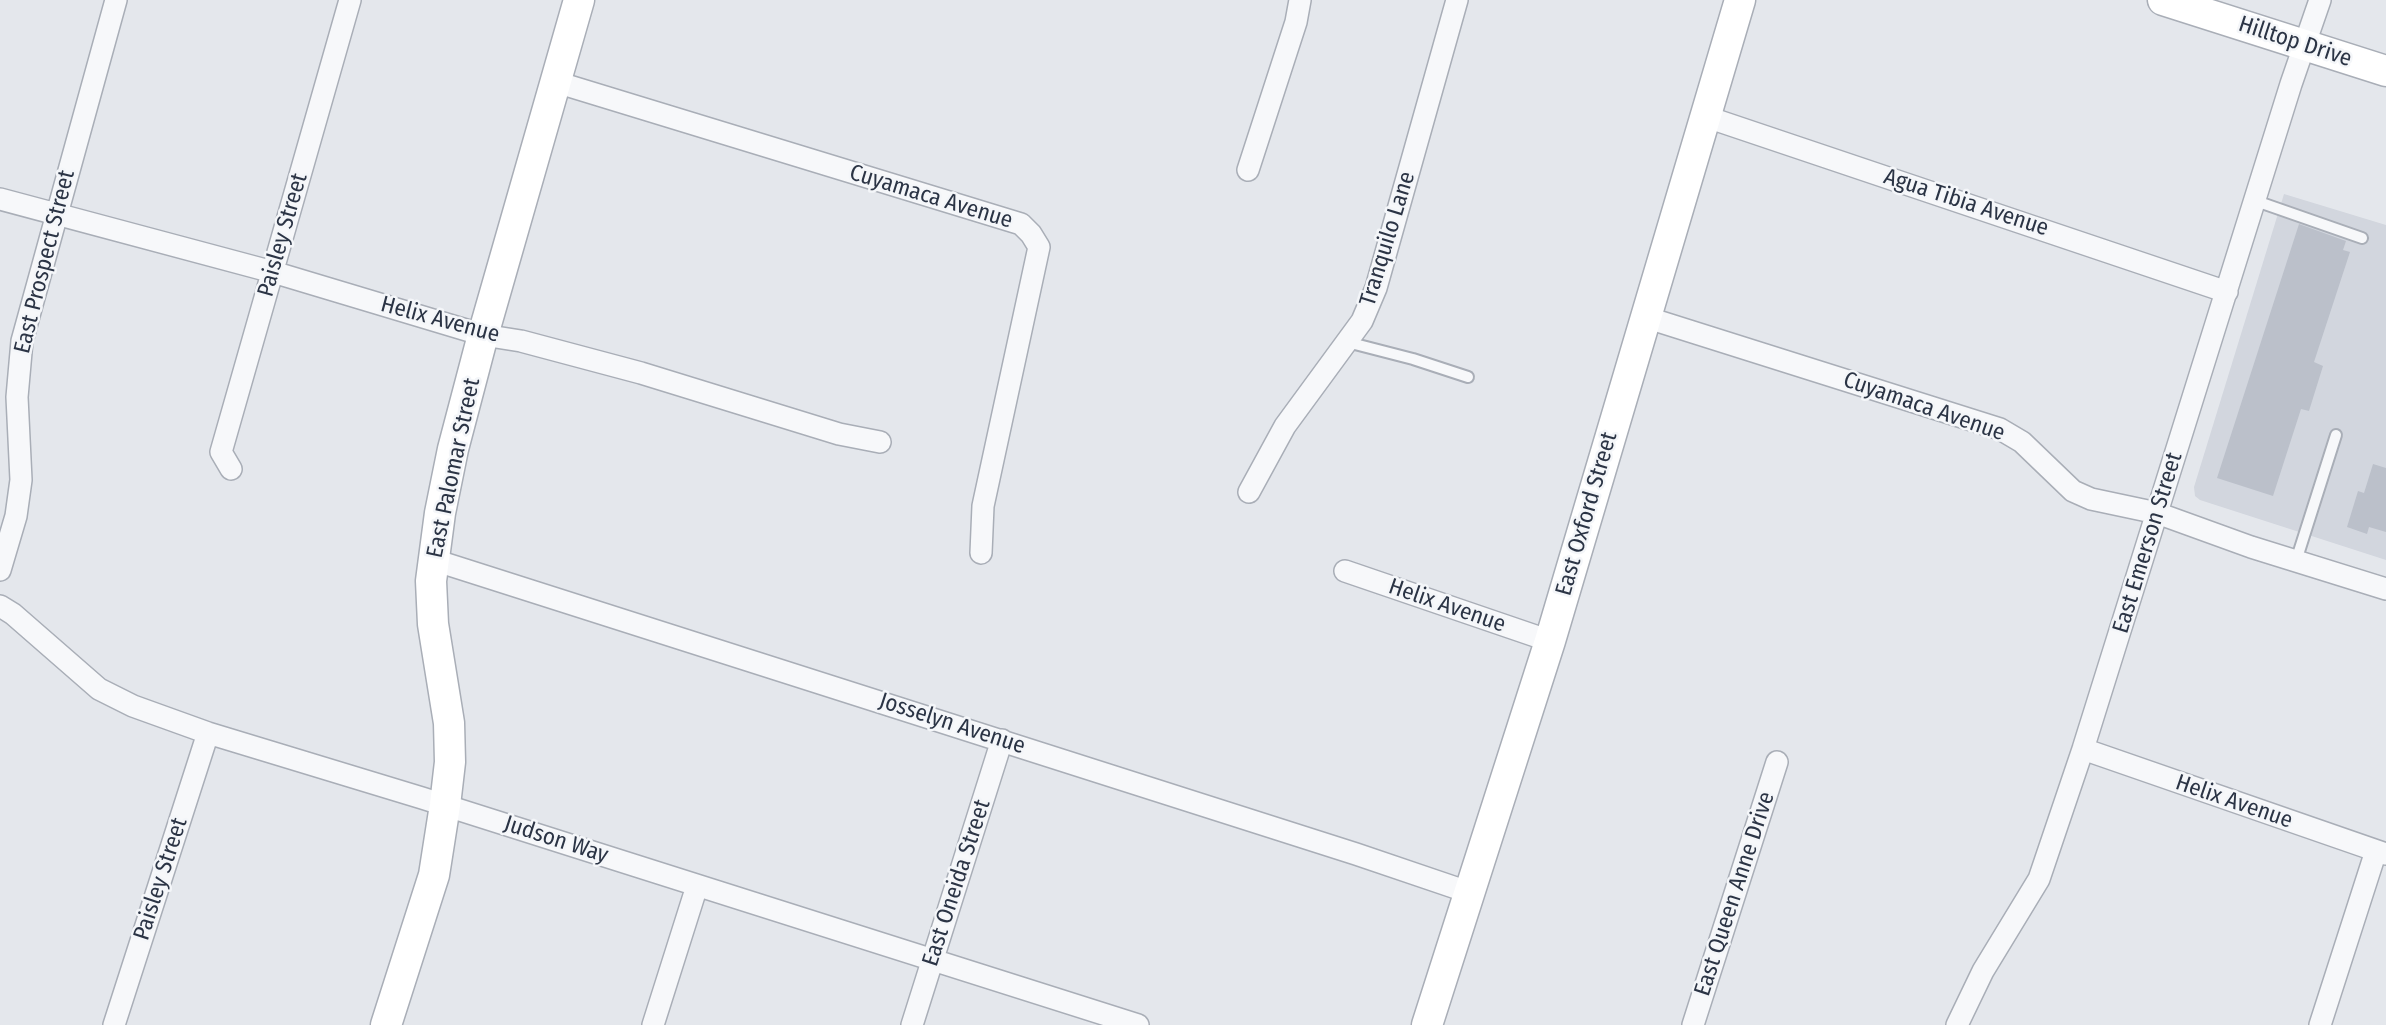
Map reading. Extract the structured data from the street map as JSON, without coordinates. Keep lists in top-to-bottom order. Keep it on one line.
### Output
{"streets":{"main road":["Hilltop Drive","East Palomar Street","East Oxford Street"],"street":["Cuyamaca Avenue","Agua Tibia Avenue","Paisley Street","Tranquilo Lane","East Prospect Street","Helix Avenue","East Emerson Street","Josselyn Avenue","Judson Way","East Oneida Street","East Queen Anne Drive"]},"crossings":[["Hilltop Drive","East Emerson Street"],["Cuyamaca Avenue","East Palomar Street"],["Cuyamaca Avenue","East Oxford Street"],["Cuyamaca Avenue","East Emerson Street"],["Agua Tibia Avenue","East Oxford Street"],["Agua Tibia Avenue","East Emerson Street"],["Paisley Street","Helix Avenue"],["Paisley Street","Judson Way"],["East Prospect Street","Helix Avenue"],["Helix Avenue","East Palomar Street"],["Helix Avenue","East Oxford Street"],["Helix Avenue","East Emerson Street"],["East Palomar Street","Josselyn Avenue"],["East Palomar Street","Judson Way"],["East Oxford Street","Josselyn Avenue"],["Josselyn Avenue","East Oneida Street"],["Judson Way","East Oneida Street"]]}
